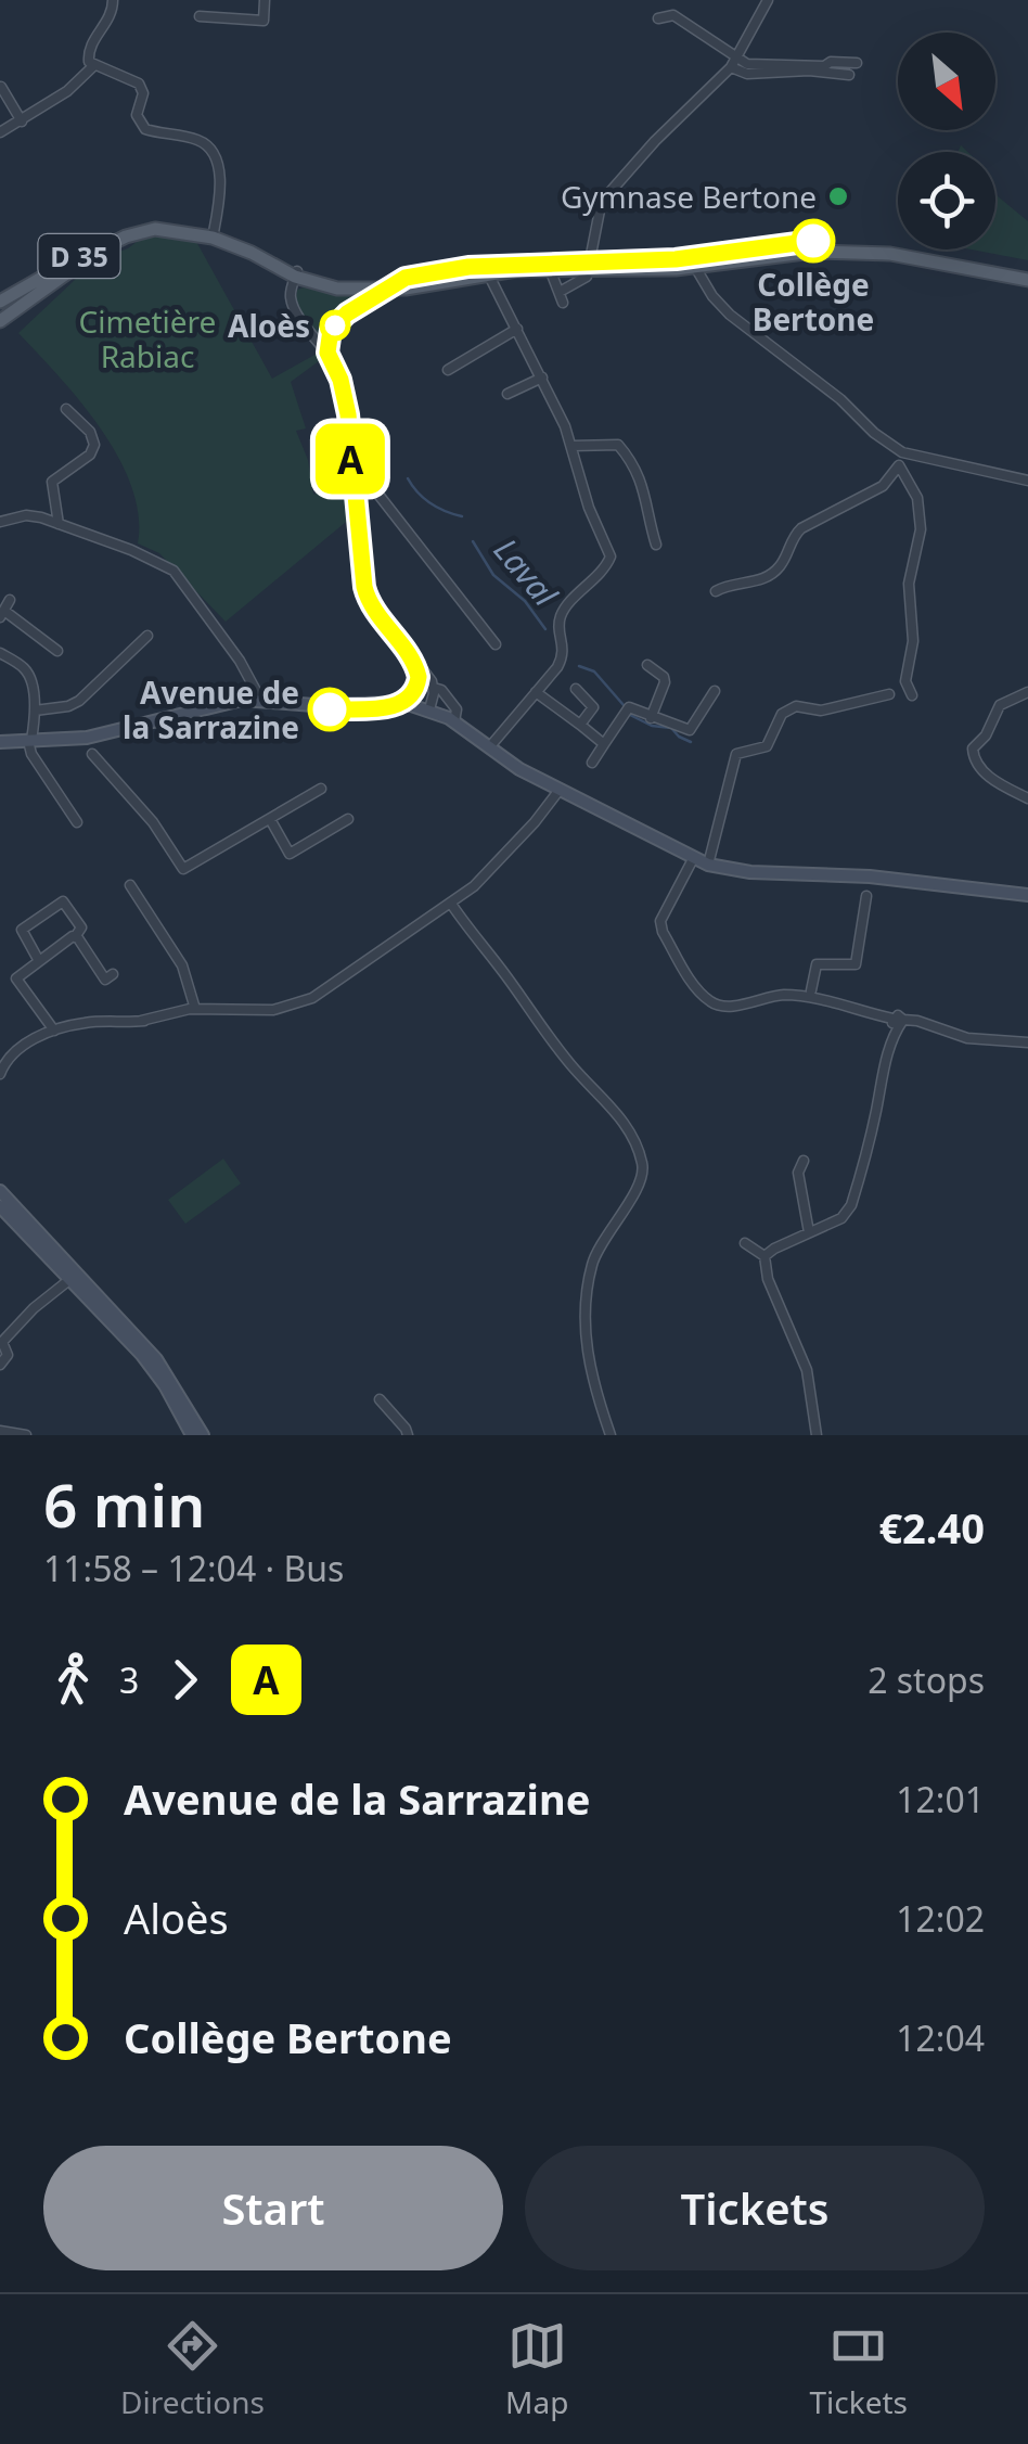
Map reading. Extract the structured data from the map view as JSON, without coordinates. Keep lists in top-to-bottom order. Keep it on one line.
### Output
{"streets":{"main road":["D 35"]},"water":["Laval"],"parks":["Cimetière Rabiac"],"places":["Gymnase Bertone","Collège Bertone","Aloès","Avenue de la Sarrazine"],"lines":["bus line A"],"north":"bottom right","page":{"on_map":"A","heading":["6 min","11:58 – 12:04 · Bus","€2.40"],"legs":["3","A","2 stops"],"list":[{"name":"Avenue de la Sarrazine","value":"12:01"},{"name":"Aloès","value":"12:02"},{"name":"Collège Bertone","value":"12:04"}],"buttons":["Start","Tickets"],"tabs":["Directions","Map","Tickets"]}}
